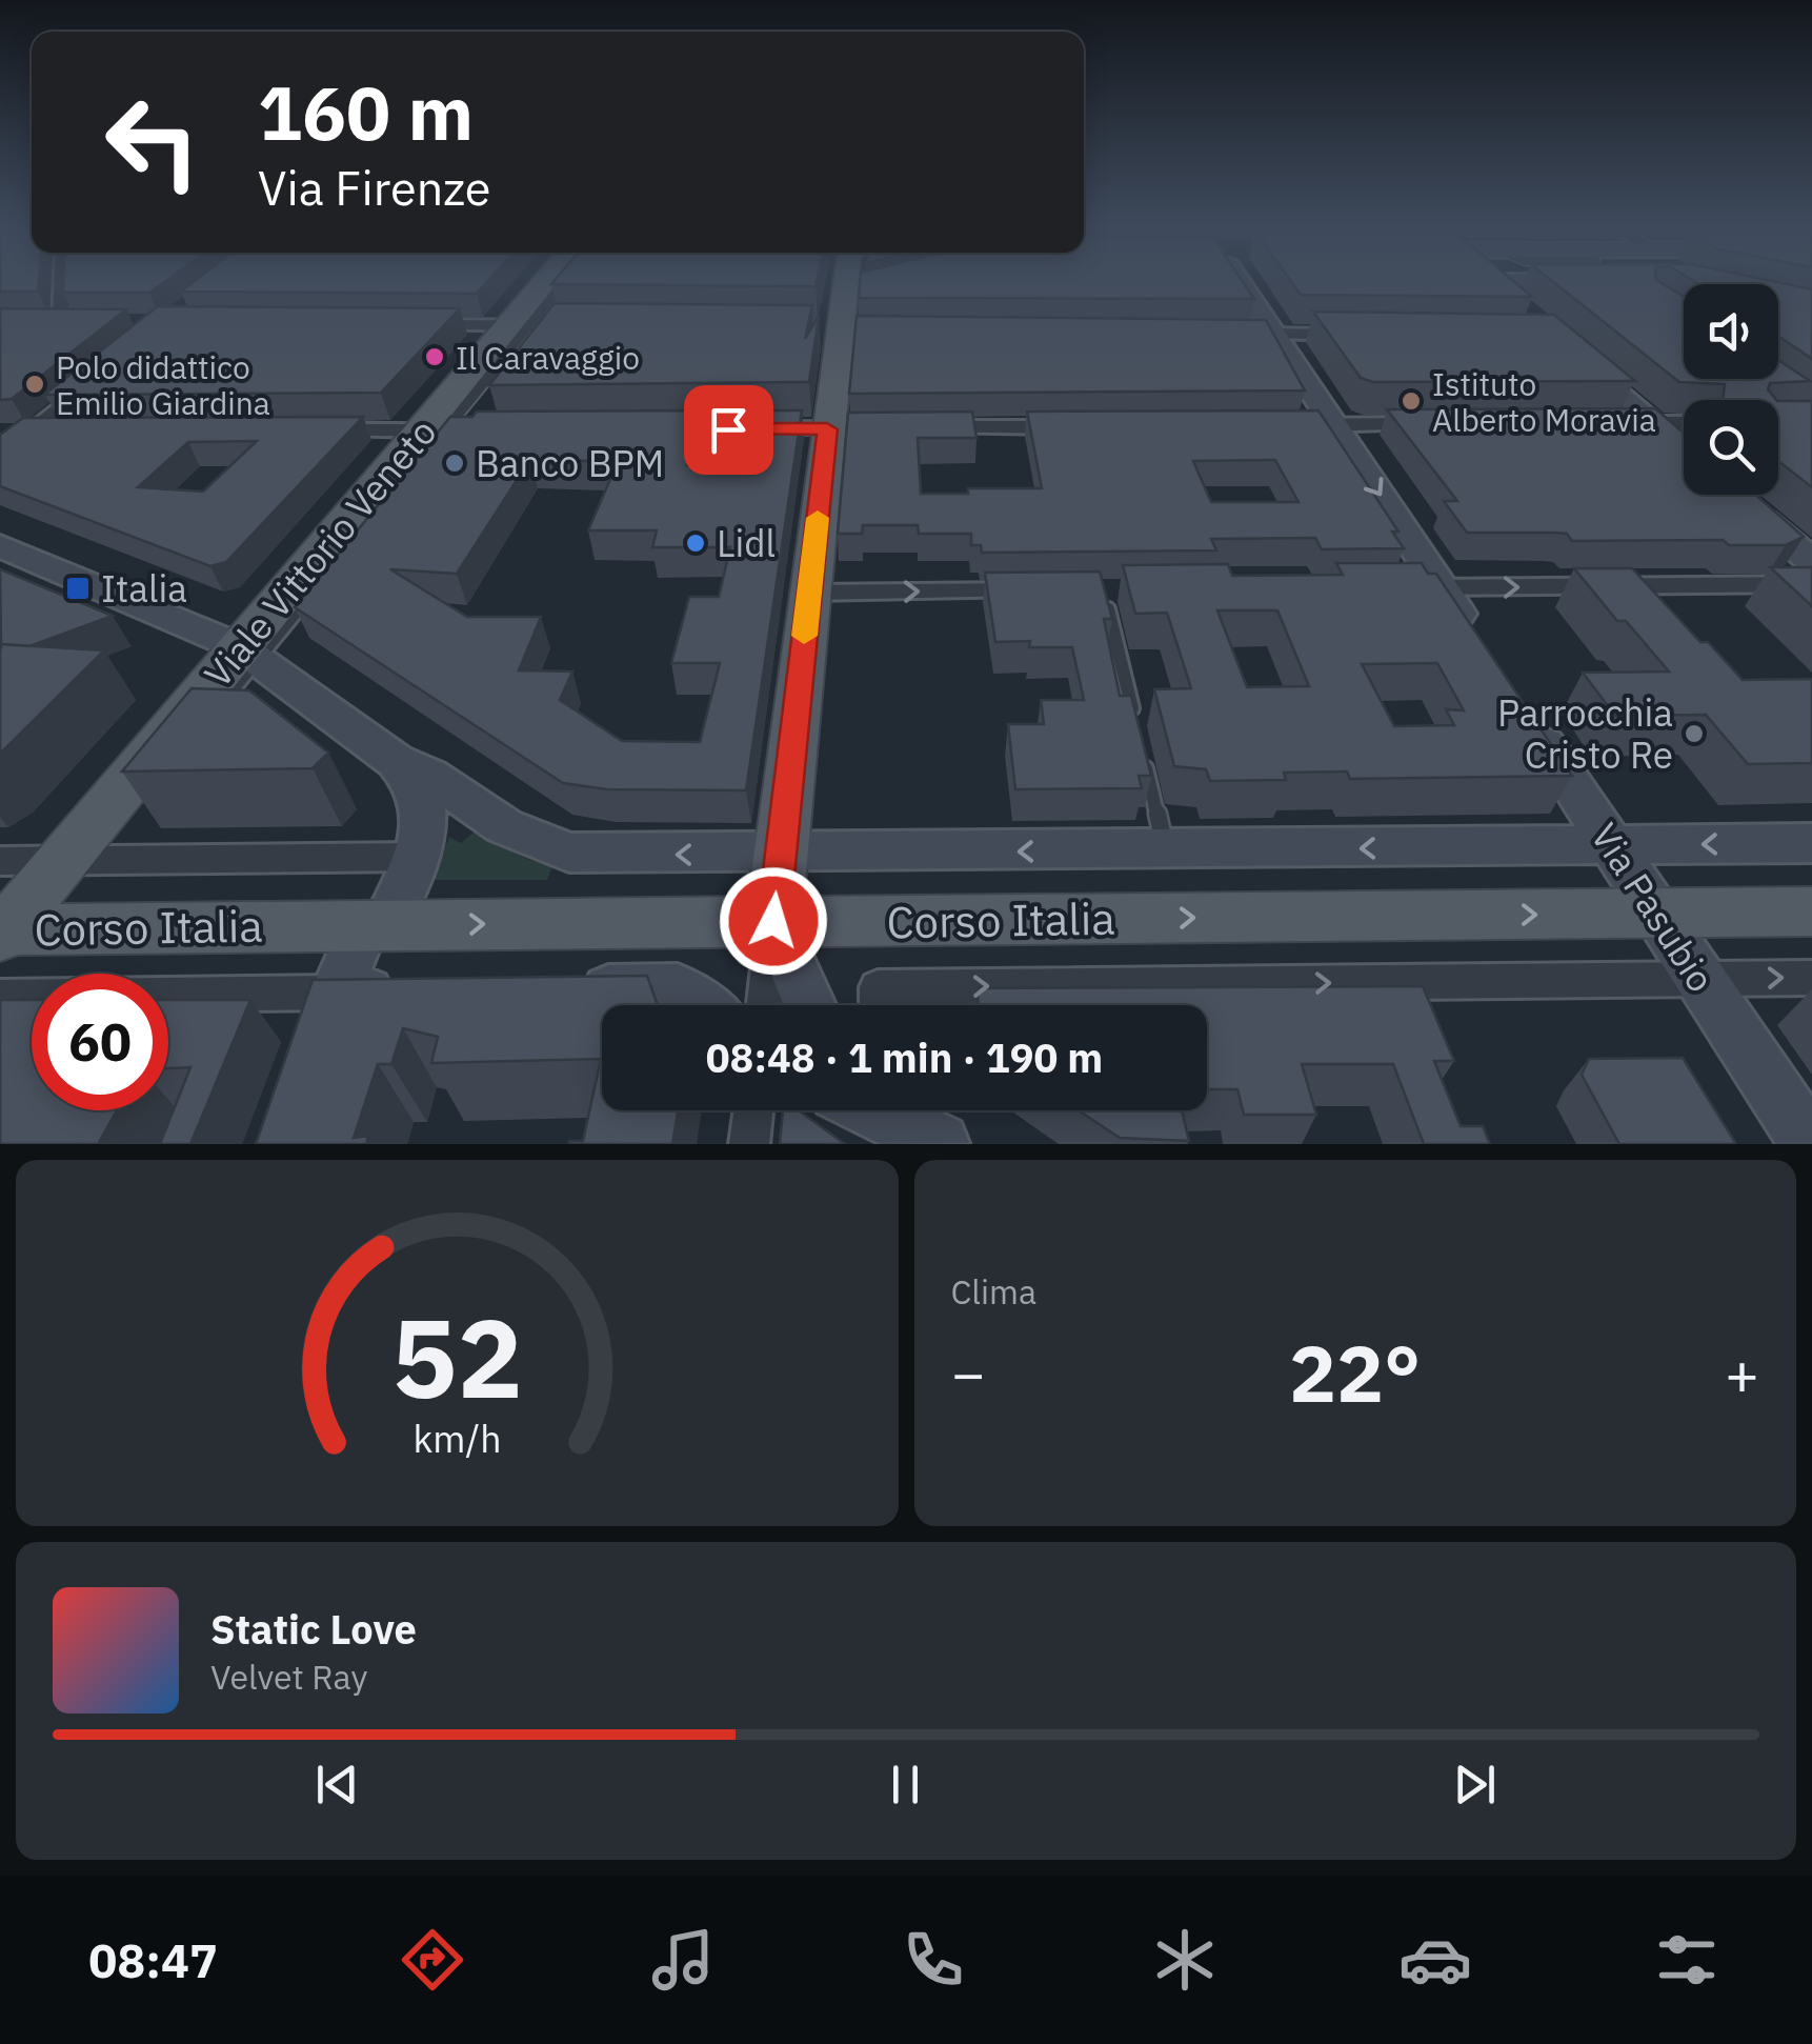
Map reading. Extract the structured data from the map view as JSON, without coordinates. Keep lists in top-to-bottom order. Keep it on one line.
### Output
{"streets":{"main road":["Viale Vittorio Veneto","Via Pasubio","Corso Italia"]},"crossings":[["Viale Vittorio Veneto","Corso Italia"],["Via Pasubio","Corso Italia"]],"places":{"other":["Il Caravaggio","Polo didattico Emilio Giardina","Istituto Alberto Moravia","Banco BPM","Lidl","Parrocchia Cristo Re"],"transit":["Italia"]},"page":{"turn":["160 m","Via Firenze"],"limit":"60","trip":"08:48 · 1 min · 190 m","tile":"Clima","heat":["−","22°","+"],"song":["Static Love","Velvet Ray"],"tabs":"08:47","gauge":["52","km/h"]}}
